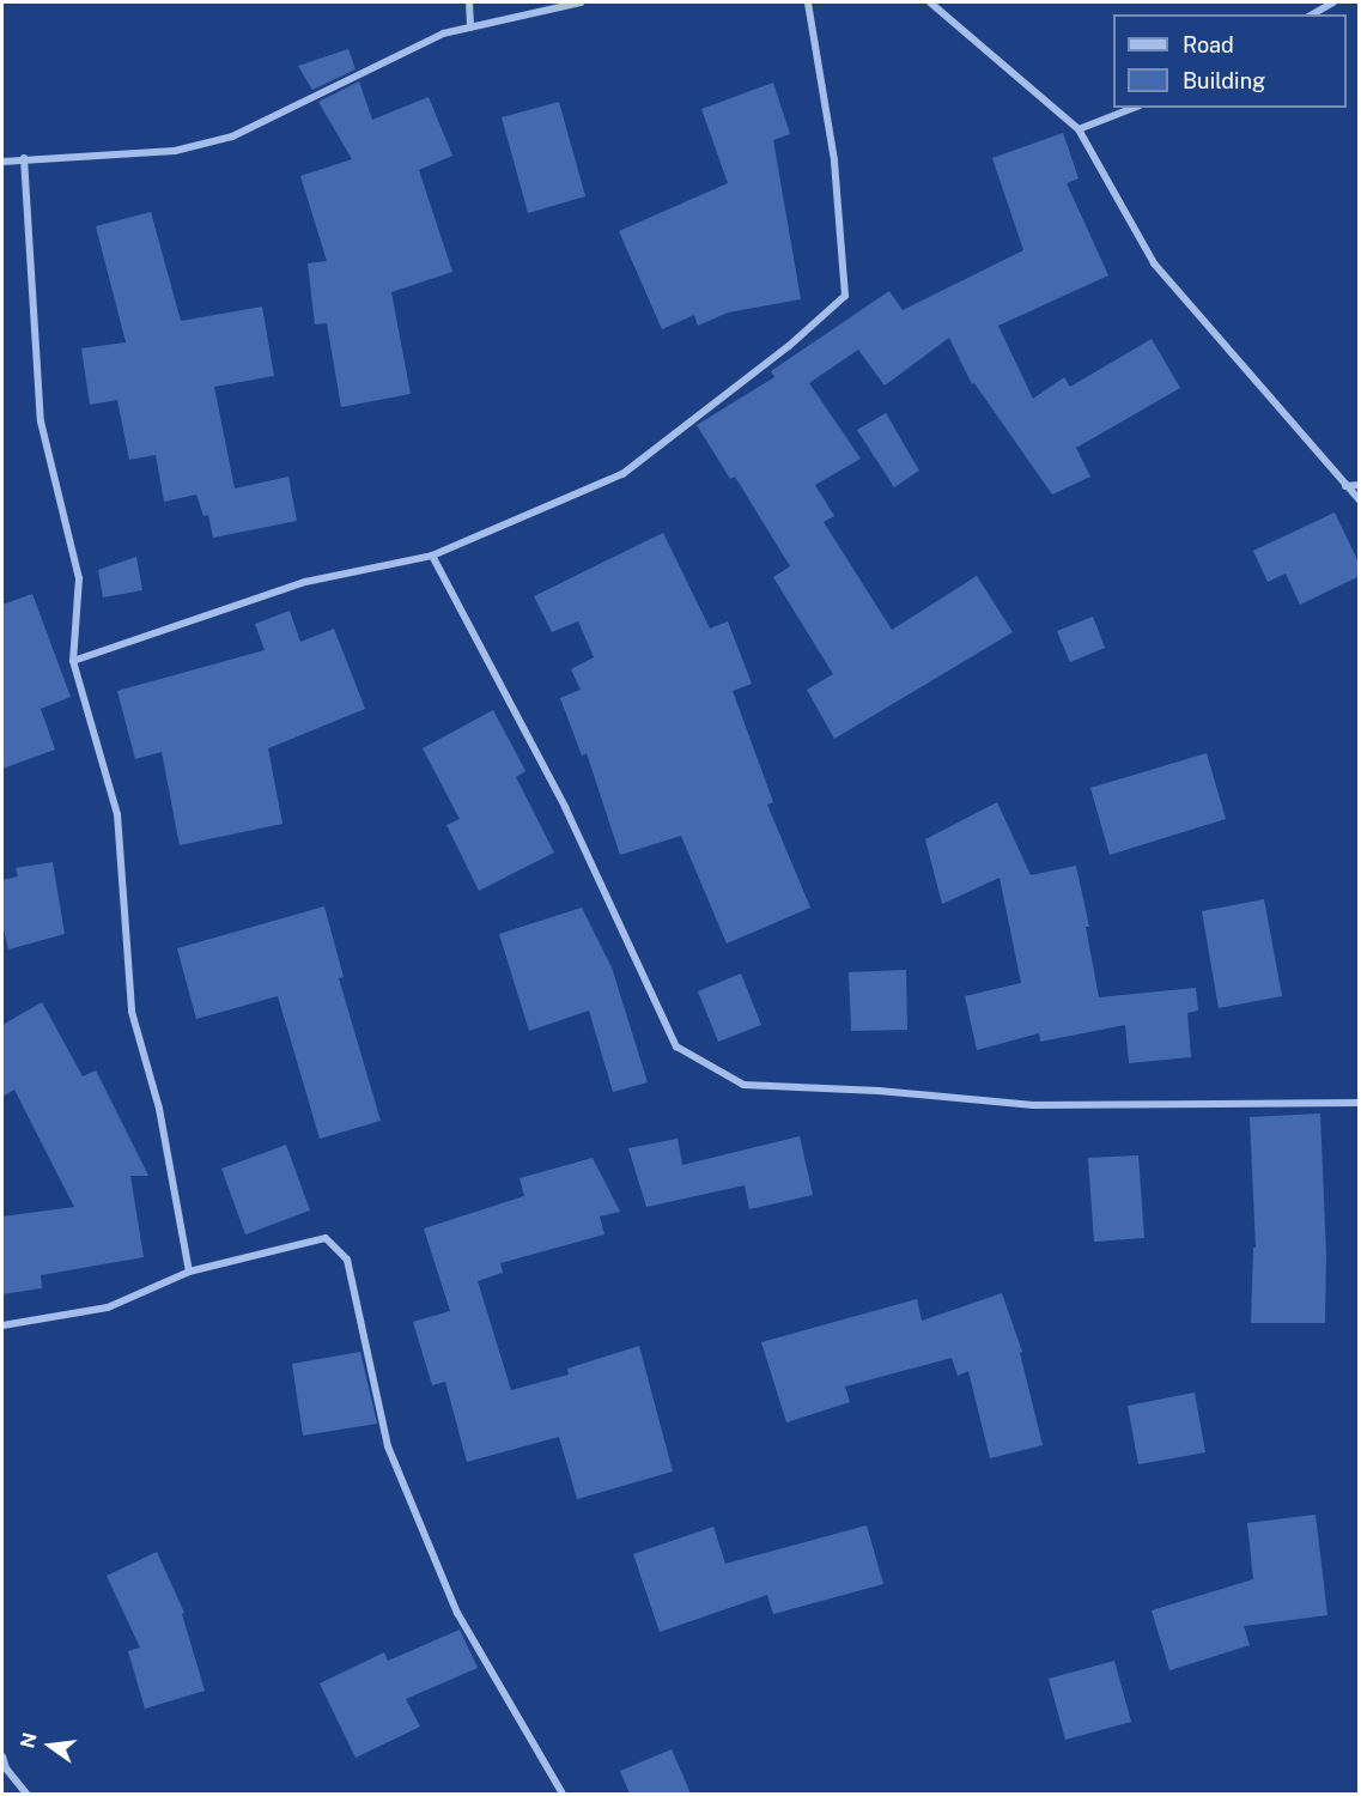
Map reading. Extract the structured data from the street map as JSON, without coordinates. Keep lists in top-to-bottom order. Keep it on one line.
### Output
{"legend":["Road","Building"],"north":"left"}
